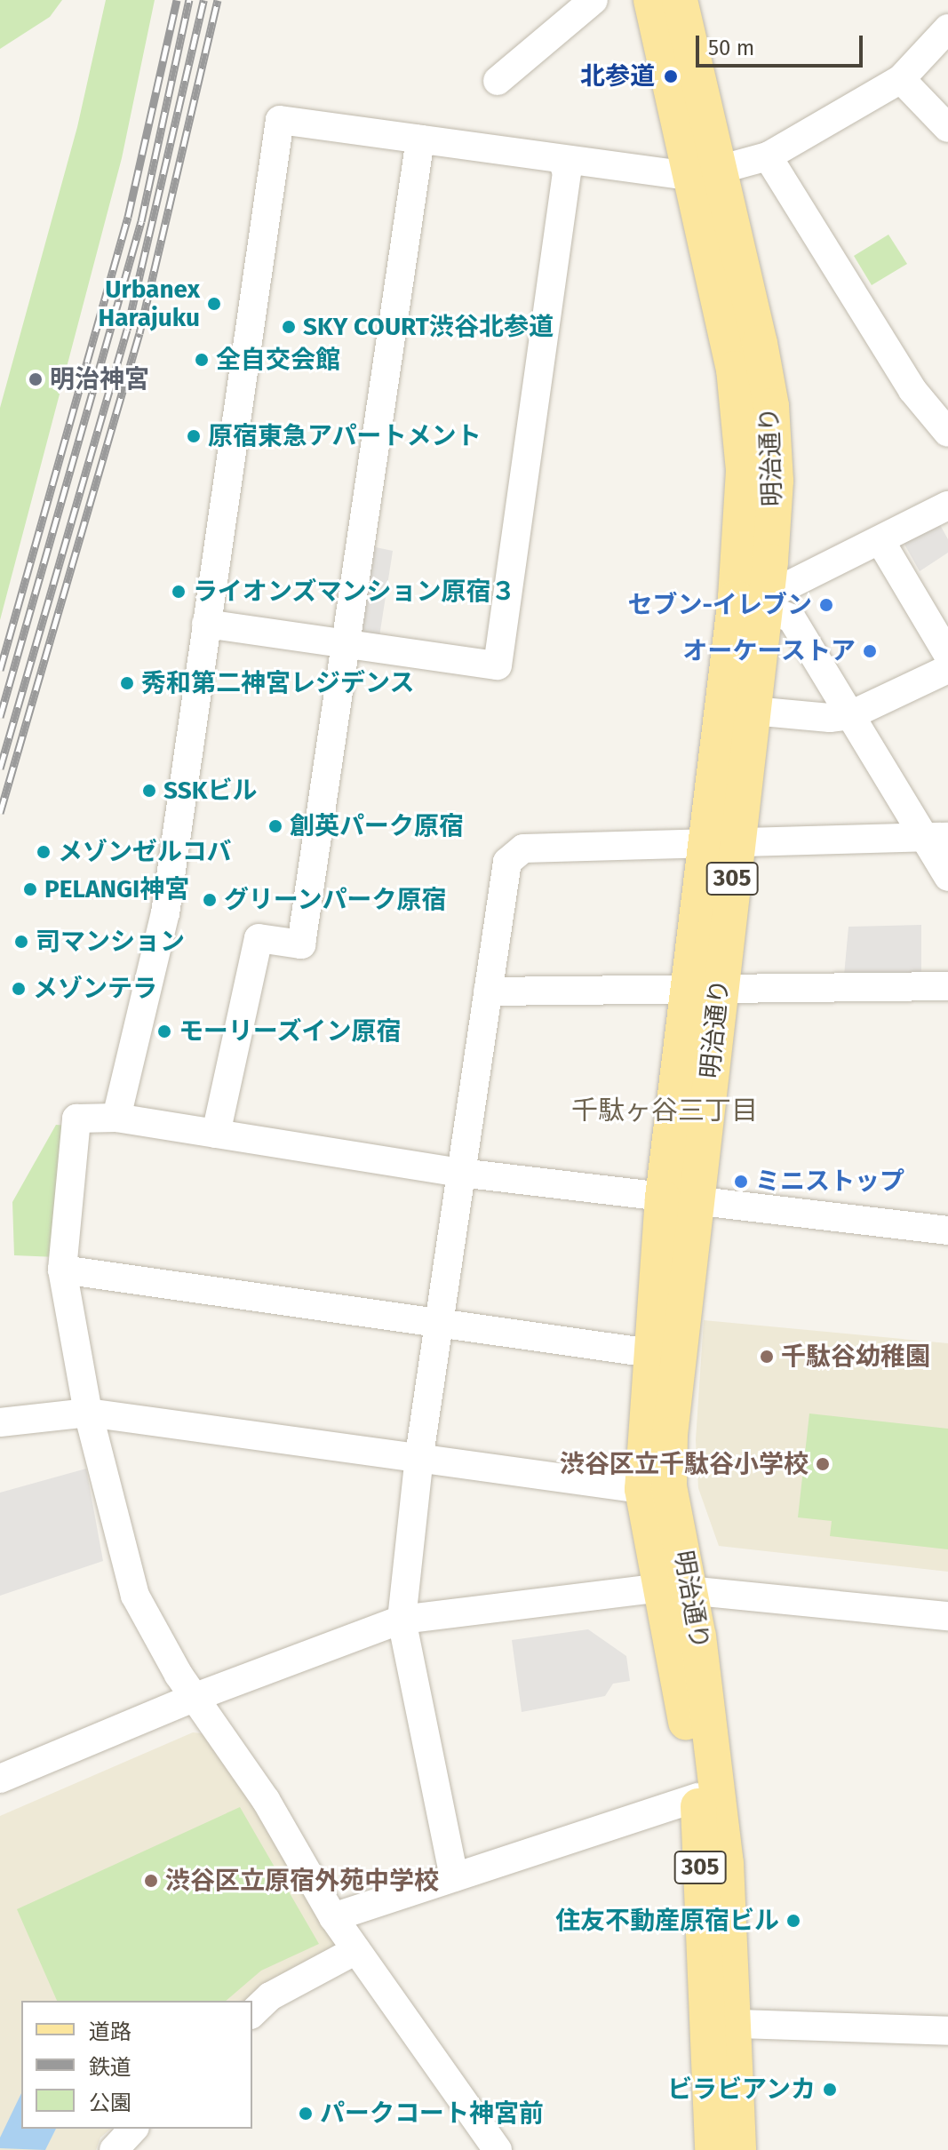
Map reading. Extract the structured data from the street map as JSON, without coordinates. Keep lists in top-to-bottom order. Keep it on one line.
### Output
{"streets":{"main road":["明治通り","305"]},"districts":["千駄ヶ谷三丁目"],"places":["北参道","Urbanex Harajuku","SKY COURT渋谷北参道","全自交会館","明治神宮","原宿東急アパートメント","ライオンズマンション原宿３","セブン-イレブン","オーケーストア","秀和第二神宮レジデンス","SSKビル","創英パーク原宿","メゾンゼルコバ","PELANGI神宮","グリーンパーク原宿","司マンション","メゾンテラ","モーリーズイン原宿","ミニストップ","千駄谷幼稚園","渋谷区立千駄谷小学校","渋谷区立原宿外苑中学校","住友不動産原宿ビル","ビラビアンカ","パークコート神宮前"],"legend":["道路","鉄道","公園"],"scale_bar":"50 m"}
